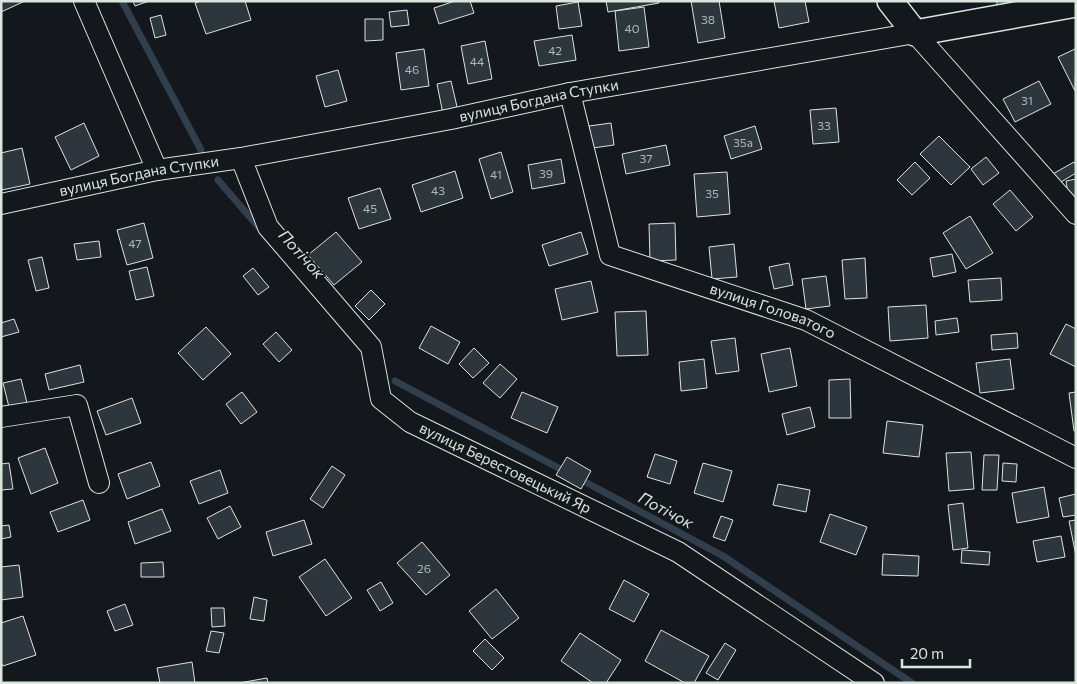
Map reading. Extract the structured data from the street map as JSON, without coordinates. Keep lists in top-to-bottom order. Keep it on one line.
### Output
{"streets":{"street":["вулиця Богдана Ступки","вулиця Головатого","вулиця Берестовецький Яр"]},"crossings":[["вулиця Богдана Ступки","вулиця Головатого"],["вулиця Богдана Ступки","вулиця Берестовецький Яр"]],"water":["Потічок"],"house_numbers":["38","40","42","44","46","31","33","35а","37","39","41","43","35","45","47","26"],"scale_bar":"20 m"}
